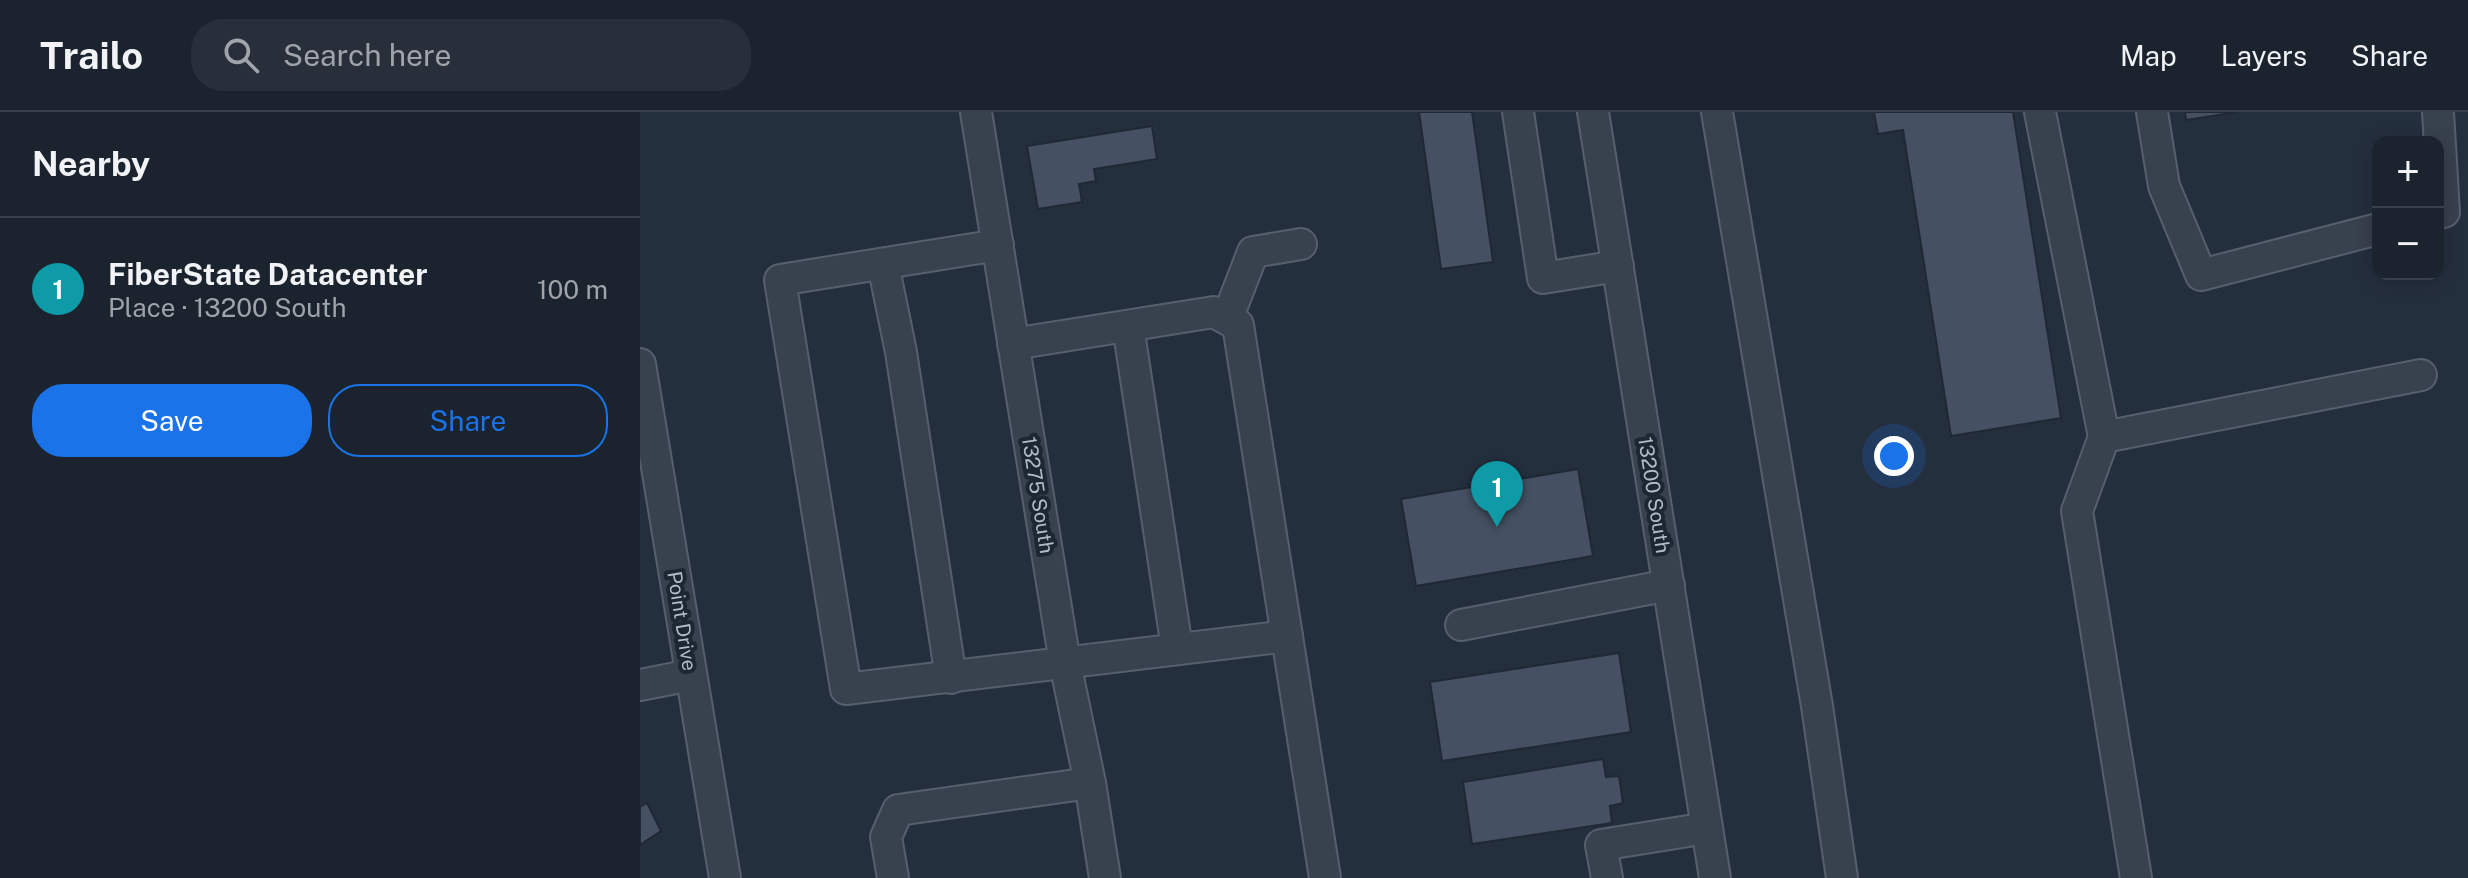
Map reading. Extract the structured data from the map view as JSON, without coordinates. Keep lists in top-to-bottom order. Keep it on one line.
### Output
{"streets":{"street":["13275 South","13200 South","Point Drive"]},"page":{"header":"Trailo","search":"Search here","nav":["Map","Layers","Share"],"heading":"Nearby","map_buttons":["+","−"],"list":[{"mark":"1","name":"FiberState Datacenter","note":"Place · 13200 South","value":"100 m"}],"buttons":["Save","Share"],"pins":"1"}}
